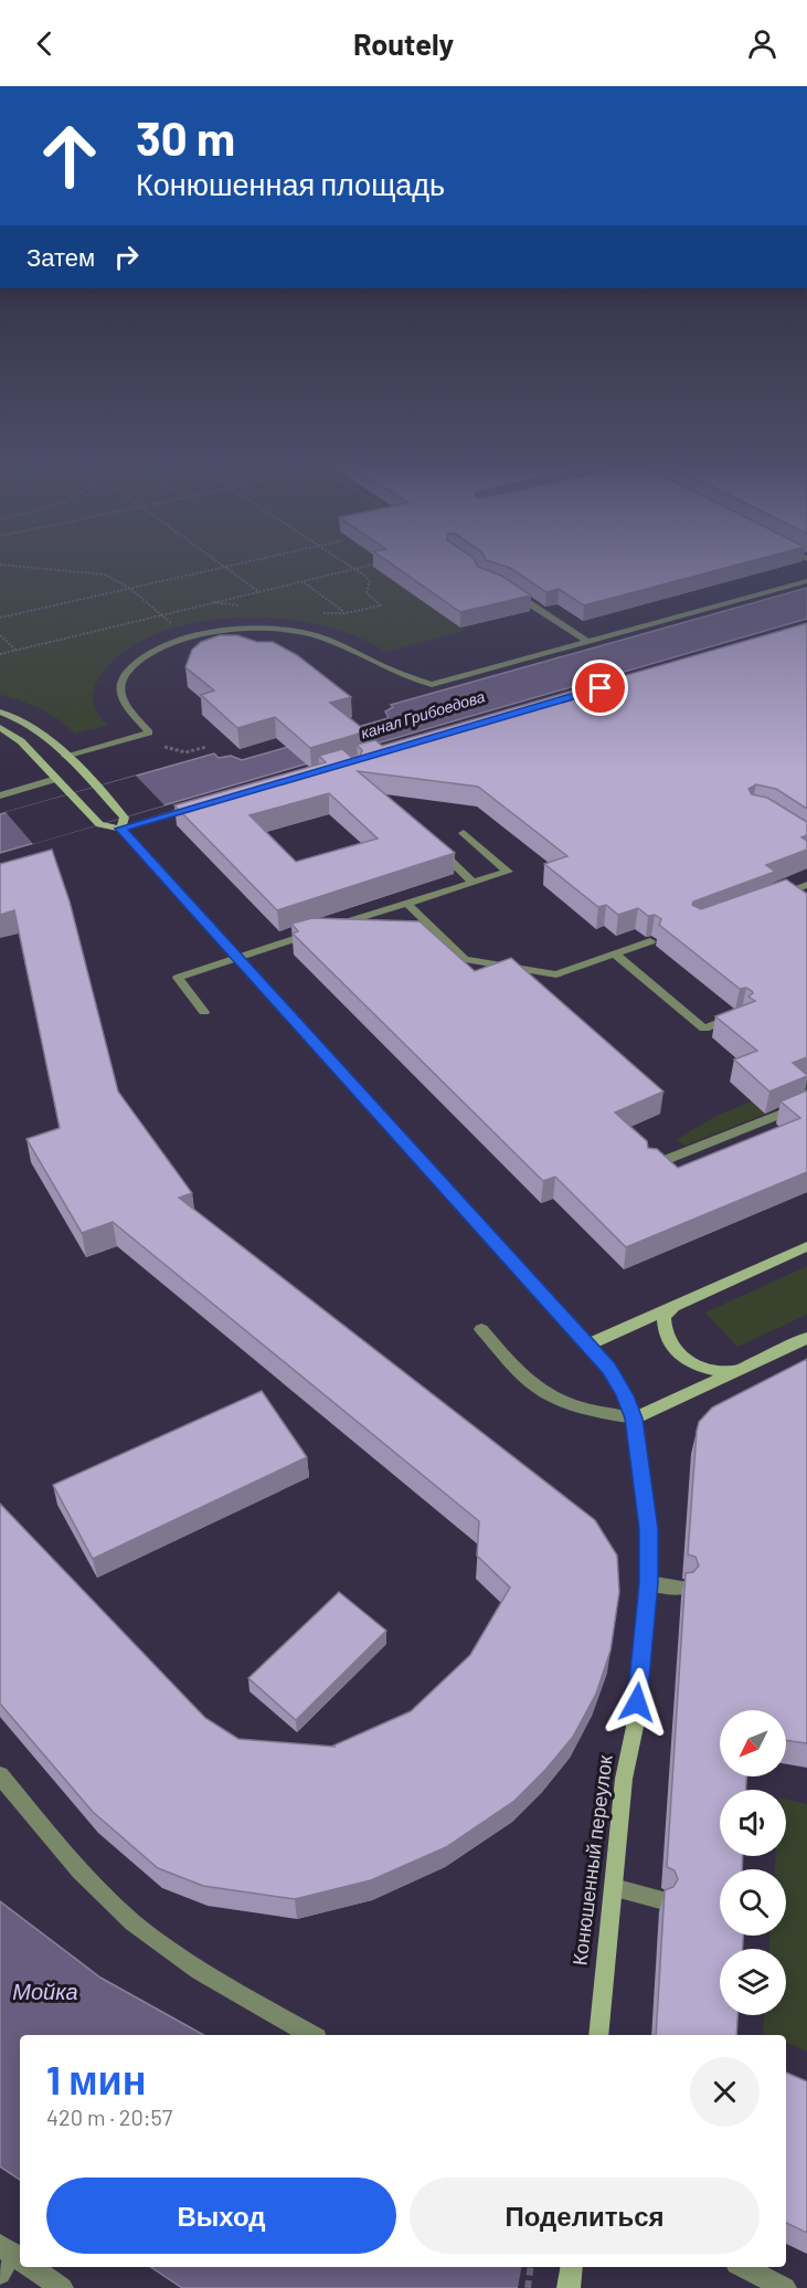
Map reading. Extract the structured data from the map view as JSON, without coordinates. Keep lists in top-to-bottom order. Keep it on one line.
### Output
{"streets":{"main road":["Конюшенный переулок"]},"water":["канал Грибоедова","Мойка"],"north":"bottom left","page":{"header":"Routely","turn":["30 m","Конюшенная площадь"],"then":"Затем","heading":["1 мин","420 m · 20:57"],"buttons":["Выход","Поделиться"]}}
